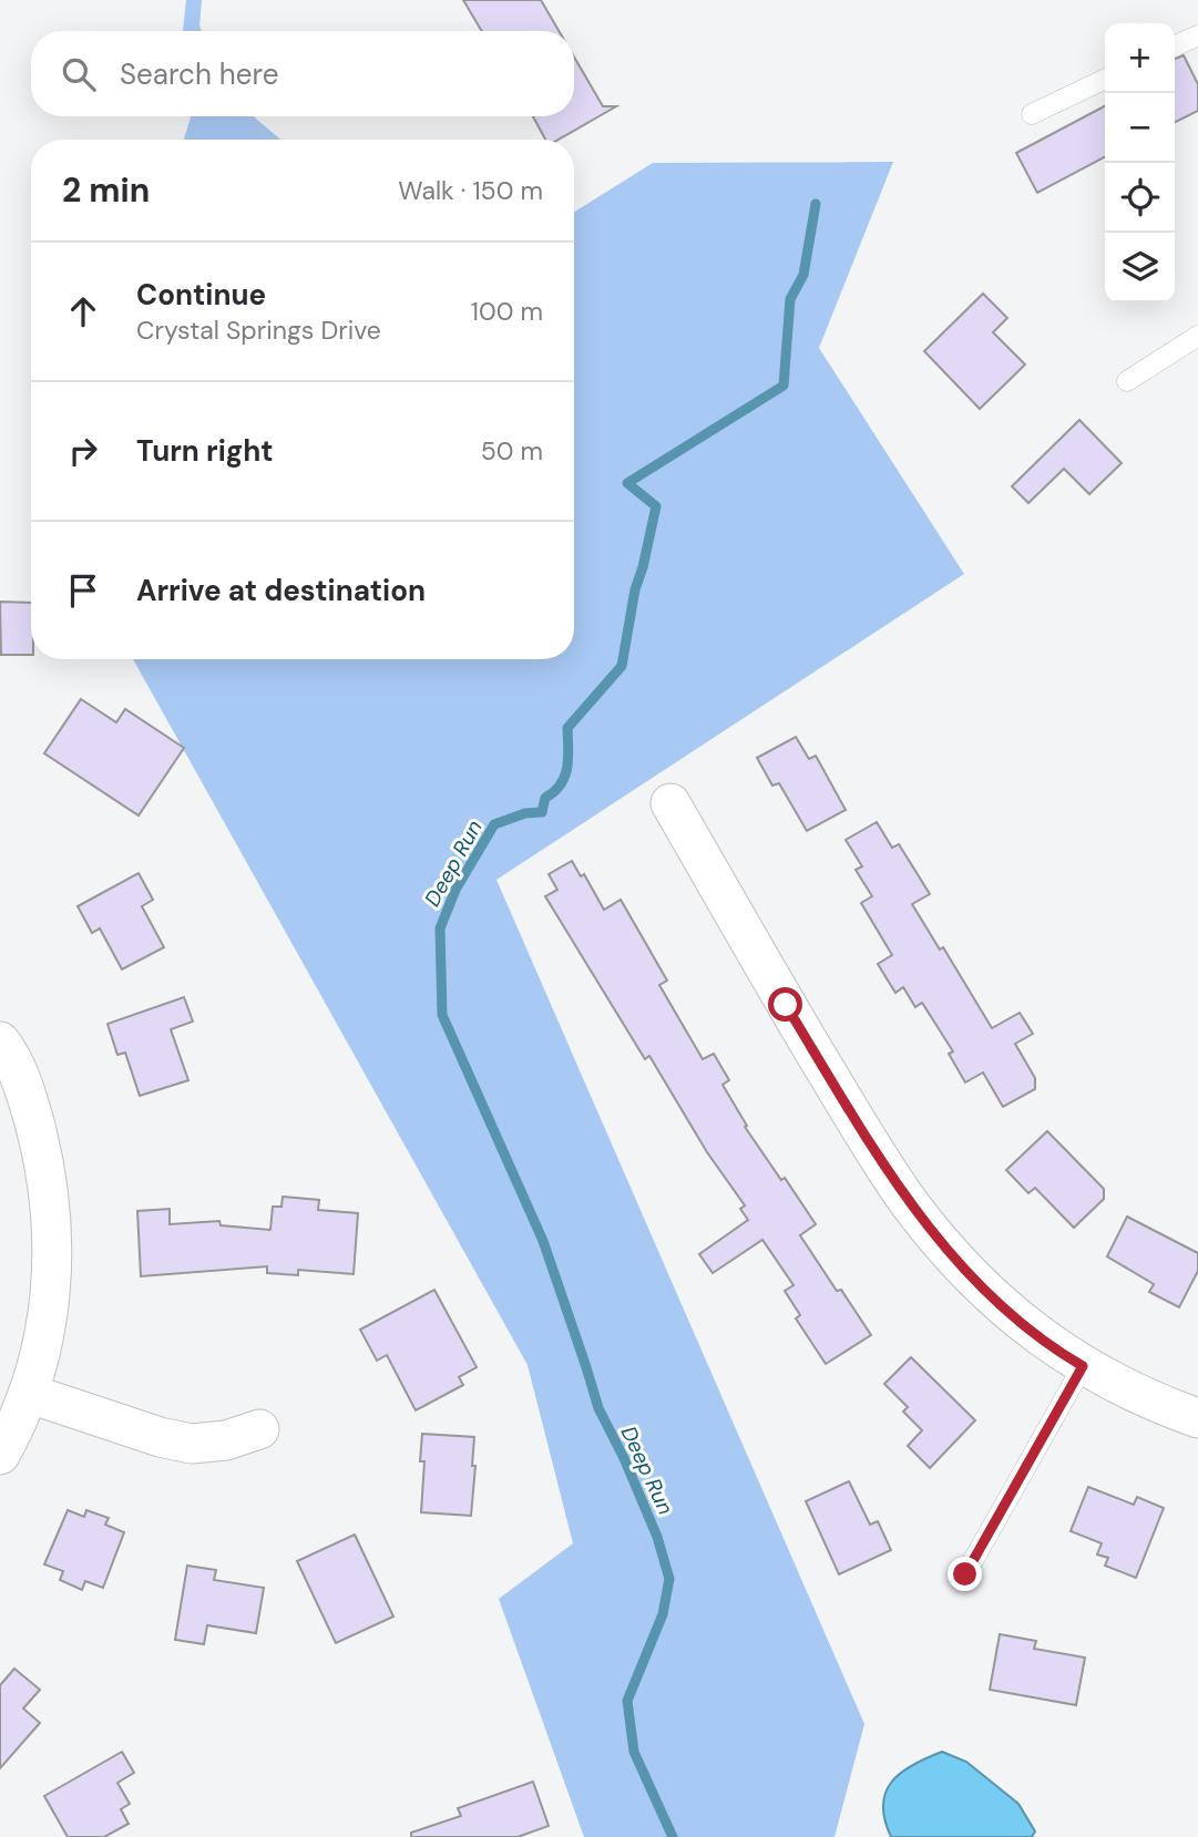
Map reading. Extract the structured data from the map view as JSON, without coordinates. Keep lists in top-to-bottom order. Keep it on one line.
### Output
{"water":["Deep Run"],"page":{"map_buttons":["+","−"],"search":"Search here","heading":["2 min","Walk · 150 m"],"list":[["Continue","Crystal Springs Drive","100 m"],["Turn right","50 m"],"Arrive at destination"]}}
